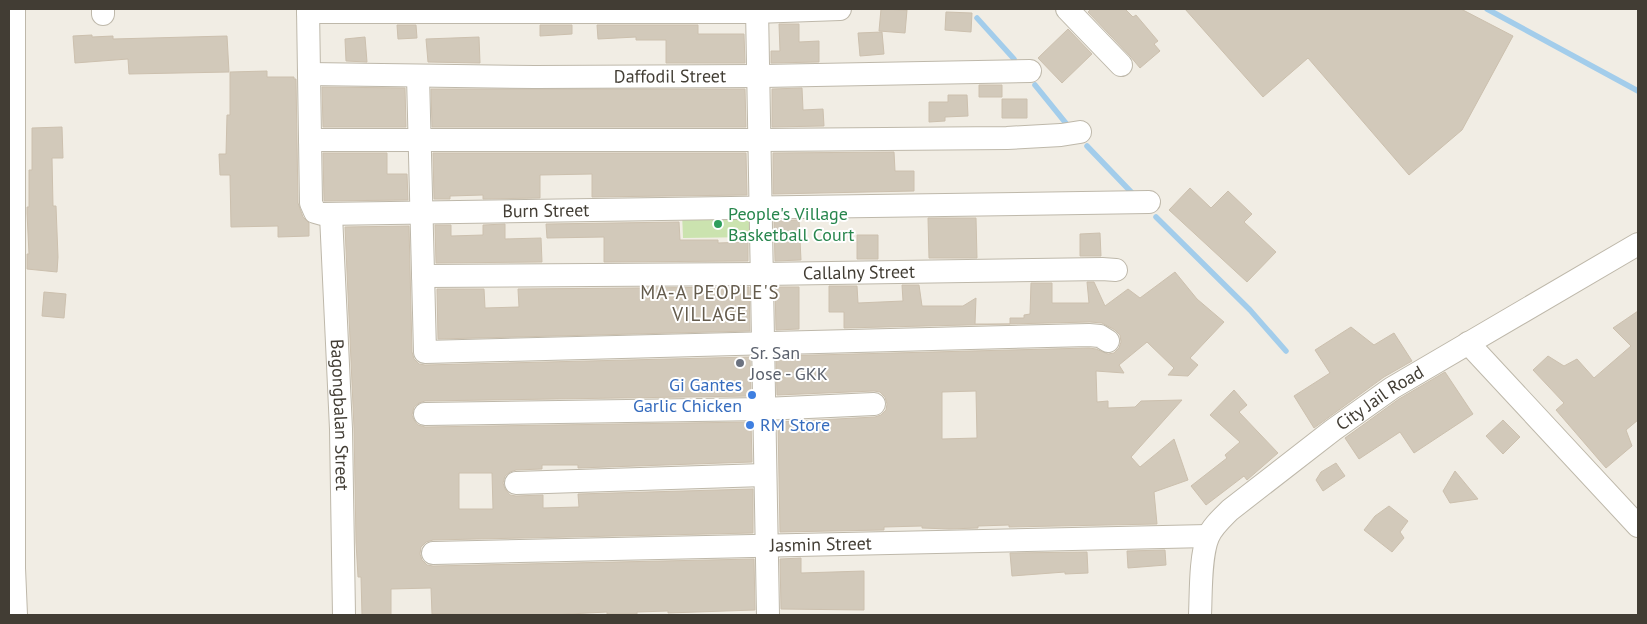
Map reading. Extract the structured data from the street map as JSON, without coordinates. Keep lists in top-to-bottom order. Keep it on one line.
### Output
{"streets":{"street":["Daffodil Street","Burn Street","Callalny Street","City Jail Road","Bagongbalan Street","Jasmin Street"]},"crossings":[["Burn Street","Bagongbalan Street"],["City Jail Road","Jasmin Street"]],"districts":["MA-A PEOPLE'S VILLAGE"],"places":["People's Village Basketball Court","Sr. San Jose - GKK","Gi Gantes Garlic Chicken","RM Store"]}
